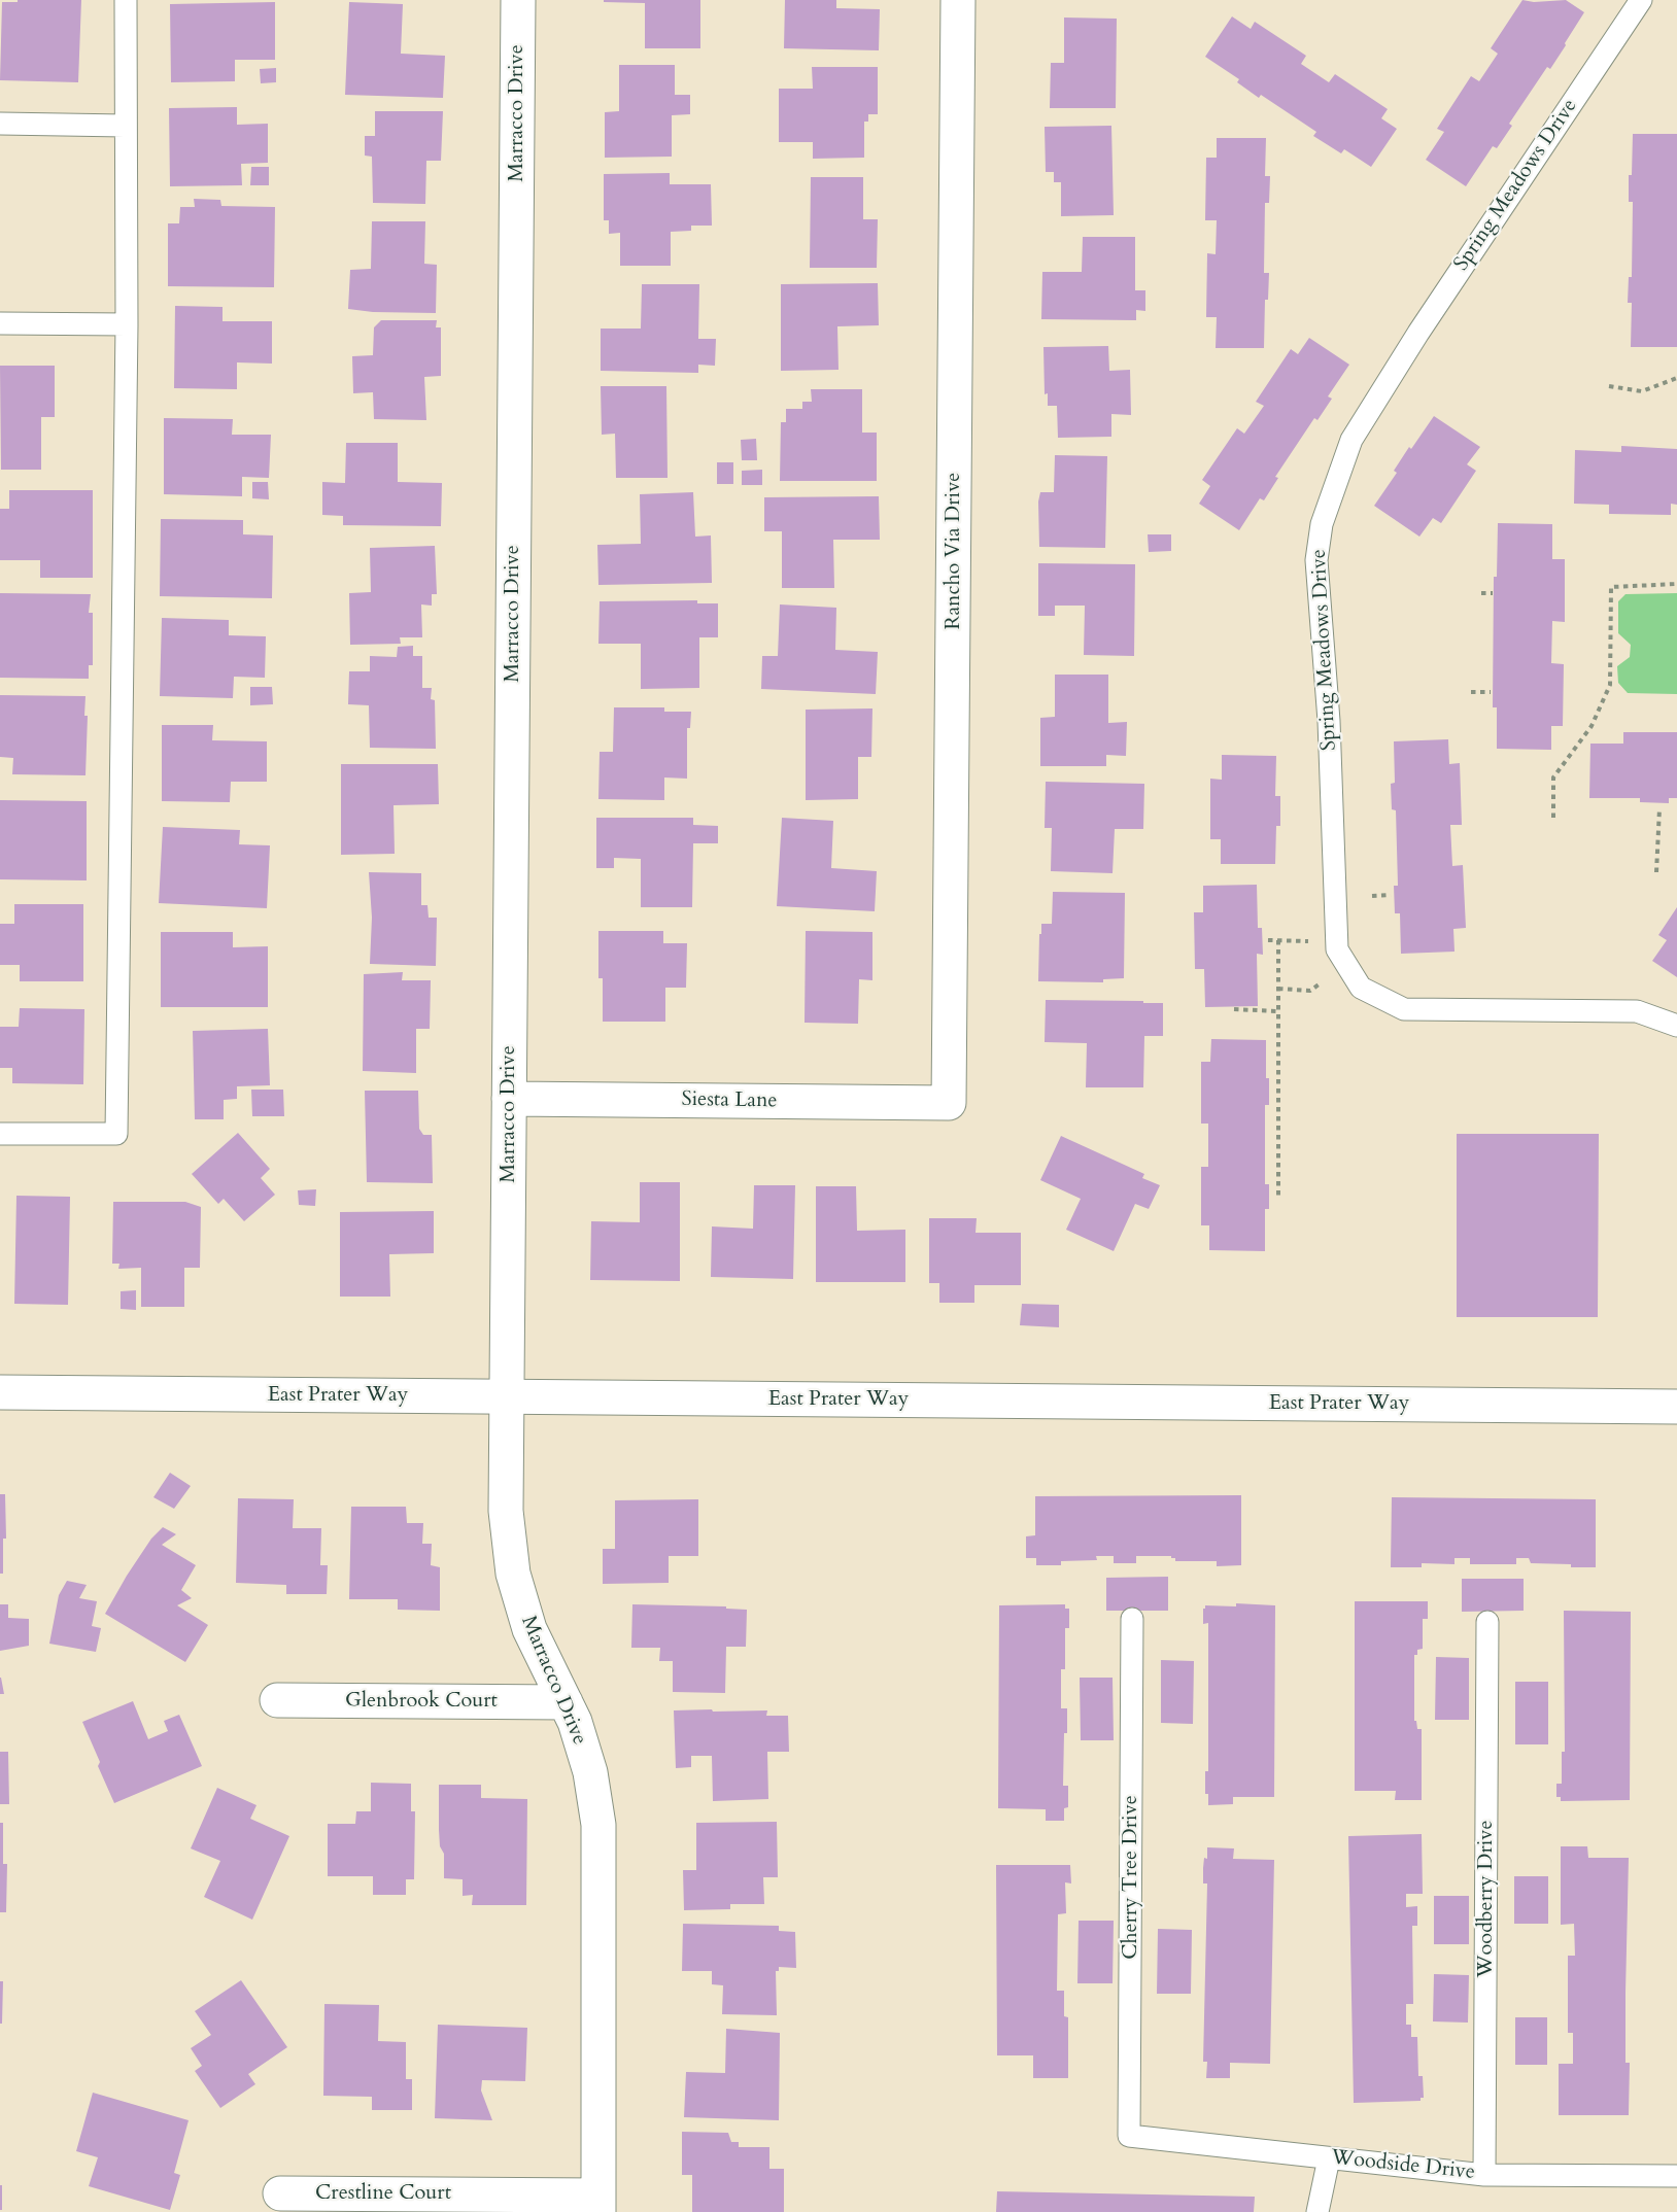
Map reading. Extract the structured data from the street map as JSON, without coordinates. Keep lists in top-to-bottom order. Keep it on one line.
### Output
{"streets":{"street":["Marracco Drive","Rancho Via Drive","Siesta Lane","East Prater Way","Glenbrook Court","Crestline Court"],"lane":["Spring Meadows Drive","Cherry Tree Drive","Woodberry Drive","Woodside Drive"]},"crossings":[["Marracco Drive","Siesta Lane"],["Marracco Drive","East Prater Way"],["Marracco Drive","Glenbrook Court"],["Marracco Drive","Crestline Court"],["Rancho Via Drive","Siesta Lane"],["Cherry Tree Drive","Woodside Drive"],["Woodberry Drive","Woodside Drive"]]}
